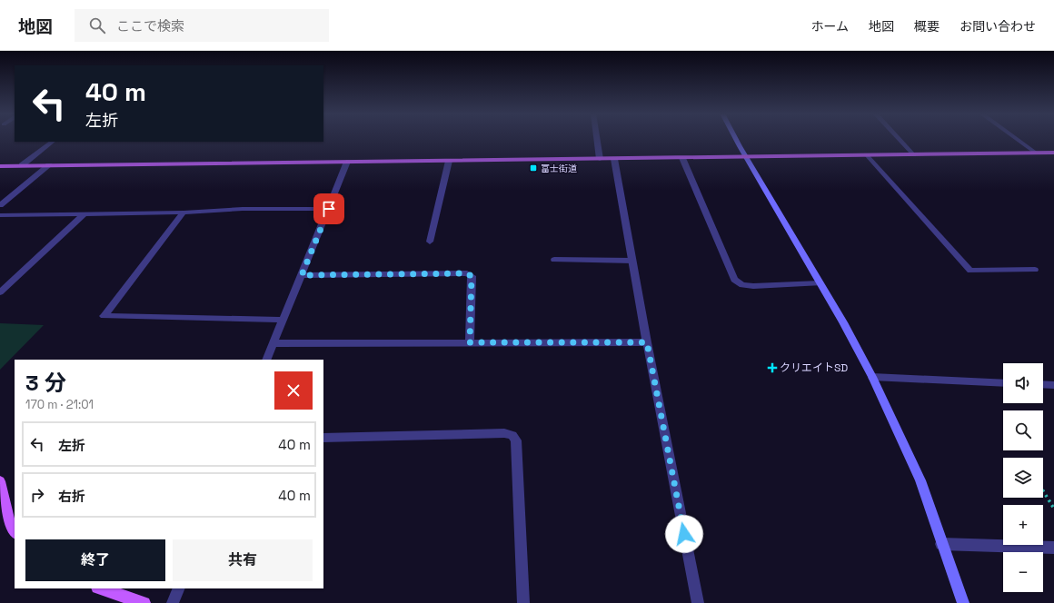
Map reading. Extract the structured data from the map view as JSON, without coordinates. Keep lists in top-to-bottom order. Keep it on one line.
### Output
{"places":{"transit":["富士街道"],"health":["クリエイトSD"]},"page":{"header":"地図","search":"ここで検索","nav":["ホーム","地図","概要","お問い合わせ"],"turn":["40 m","左折"],"heading":["3 分","170 m · 21:01"],"map_buttons":["+","−"],"list":[{"name":"左折","value":"40 m"},{"name":"右折","value":"40 m"}],"buttons":["終了","共有"]}}
